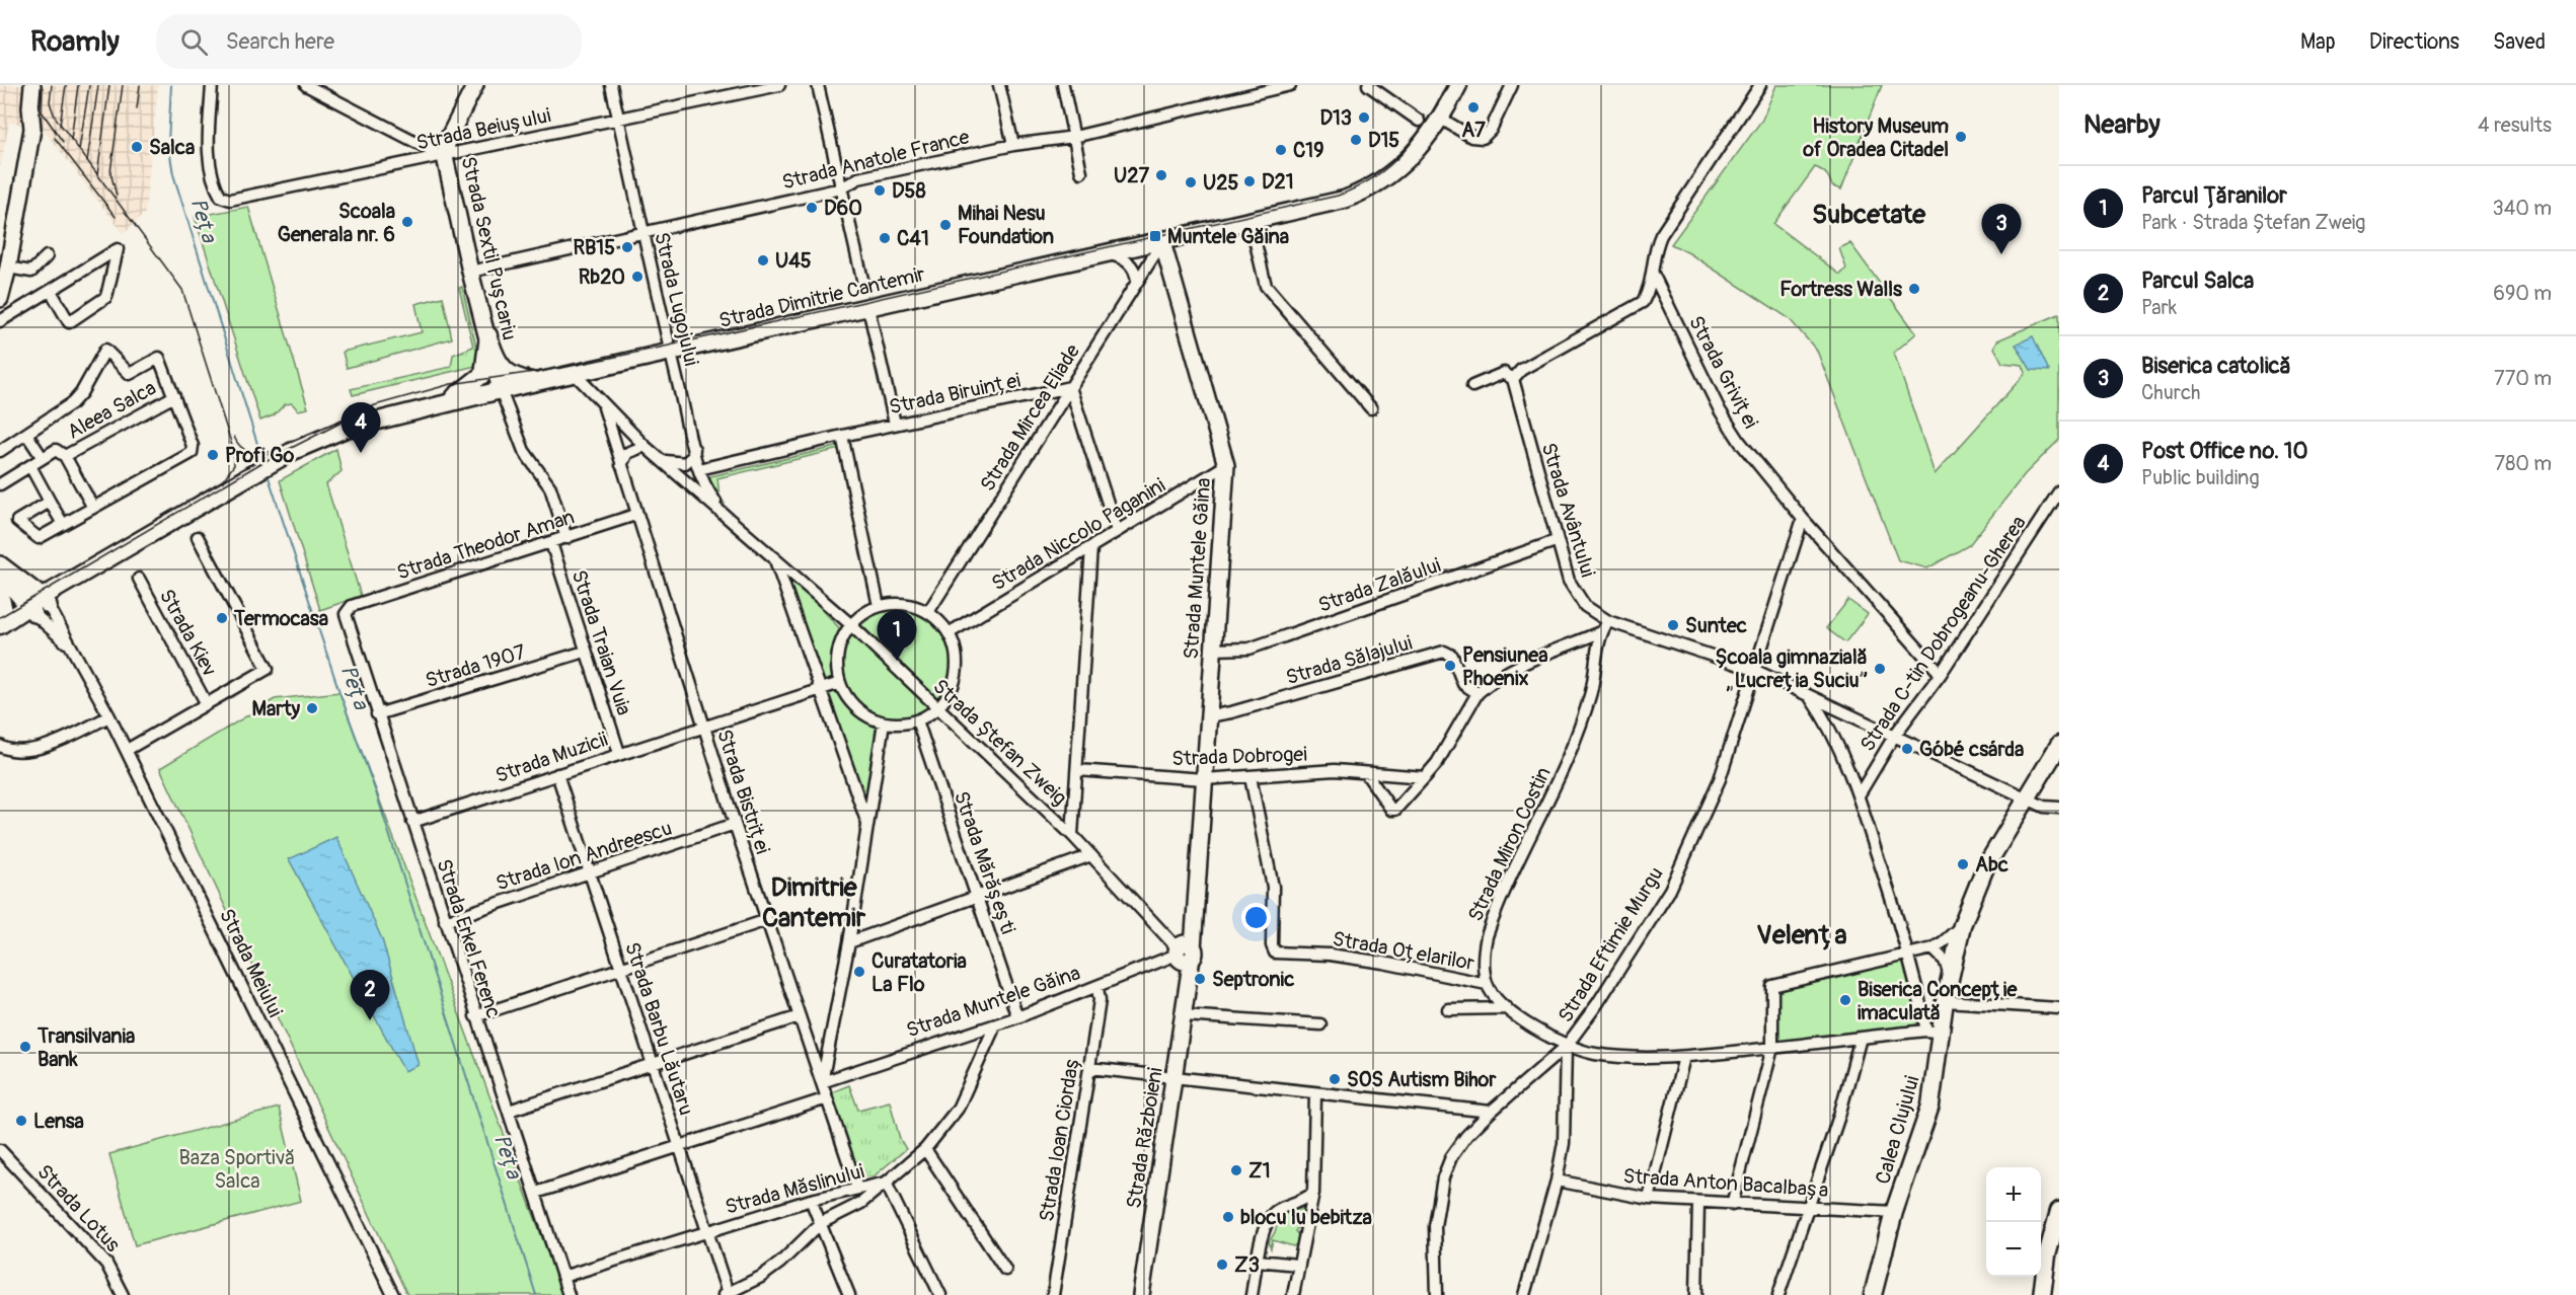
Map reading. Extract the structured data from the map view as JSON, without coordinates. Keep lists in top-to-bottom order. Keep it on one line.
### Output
{"streets":{"main road":["Strada Dimitrie Cantemir","Calea Clujului"],"street":["Strada Beiușului","Strada Anatole France","Strada Sextil Pușcariu","Strada Lugojului","Strada Griviței","Strada Biruinței","Aleea Salca","Strada Mircea Eliade","Strada Avântului","Strada Niccolo Paganini","Strada Theodor Aman","Strada Muntele Găina","Strada Zalăului","Strada Kiev","Strada C-tin Dobrogeanu-Gherea","Strada Traian Vuia","Strada Sălajului","Strada 1907","Strada Ștefan Zweig","Strada Dobrogei","Strada Muzicii","Strada Bistriței","Strada Miron Costin","Strada Ion Andreescu","Strada Mărășești","Strada Erkel Ferenc","Strada Eftimie Murgu","Strada Oțelarilor","Strada Meiului","Strada Barbu Lăutaru","Strada Războieni","Strada Ioan Ciordaș","Strada Anton Bacalbașa","Strada Măslinului","Strada Lotus"]},"crossings":[["Strada Beiușului","Strada Sextil Pușcariu"],["Strada Beiușului","Strada Lugojului"],["Strada Anatole France","Strada Sextil Pușcariu"],["Strada Anatole France","Strada Lugojului"],["Strada Sextil Pușcariu","Strada Dimitrie Cantemir"],["Strada Dimitrie Cantemir","Strada Lugojului"],["Strada Dimitrie Cantemir","Strada Mircea Eliade"],["Strada Dimitrie Cantemir","Strada Muntele Găina"],["Strada Dimitrie Cantemir","Strada Ștefan Zweig"],["Strada Dimitrie Cantemir","Strada Meiului"],["Strada Lugojului","Strada Biruinței"],["Strada Lugojului","Strada Ștefan Zweig"],["Strada Griviței","Strada C-tin Dobrogeanu-Gherea"],["Strada Griviței","Strada Eftimie Murgu"],["Strada Biruinței","Strada Mircea Eliade"],["Strada Mircea Eliade","Strada Muntele Găina"],["Strada Avântului","Strada Zalăului"],["Strada Avântului","Strada C-tin Dobrogeanu-Gherea"],["Strada Avântului","Strada Miron Costin"],["Strada Avântului","Strada Eftimie Murgu"],["Strada Avântului","Calea Clujului"],["Strada Niccolo Paganini","Strada Muntele Găina"],["Strada Theodor Aman","Strada Traian Vuia"],["Strada Theodor Aman","Strada Bistriței"],["Strada Theodor Aman","Strada Erkel Ferenc"],["Strada Muntele Găina","Strada Zalăului"],["Strada Muntele Găina","Strada Sălajului"],["Strada Muntele Găina","Strada Ștefan Zweig"],["Strada Muntele Găina","Strada Dobrogei"],["Strada Muntele Găina","Strada Bistriței"],["Strada Muntele Găina","Strada Mărășești"],["Strada Muntele Găina","Strada Războieni"],["Strada Muntele Găina","Strada Ioan Ciordaș"],["Strada Muntele Găina","Strada Măslinului"],["Strada C-tin Dobrogeanu-Gherea","Calea Clujului"],["Strada Traian Vuia","Strada 1907"],["Strada Traian Vuia","Strada Muzicii"],["Strada 1907","Strada Erkel Ferenc"],["Strada Ștefan Zweig","Strada Bistriței"],["Strada Ștefan Zweig","Strada Războieni"],["Strada Dobrogei","Strada Oțelarilor"],["Strada Muzicii","Strada Bistriței"],["Strada Muzicii","Strada Erkel Ferenc"],["Strada Muzicii","Strada Barbu Lăutaru"],["Strada Bistriței","Strada Ion Andreescu"],["Strada Bistriței","Strada Măslinului"],["Strada Miron Costin","Strada Oțelarilor"],["Strada Ion Andreescu","Strada Erkel Ferenc"],["Strada Ion Andreescu","Strada Barbu Lăutaru"],["Strada Erkel Ferenc","Strada Măslinului"],["Strada Eftimie Murgu","Strada Anton Bacalbașa"],["Strada Barbu Lăutaru","Strada Măslinului"],["Calea Clujului","Strada Anton Bacalbașa"]],"districts":["Subcetate","Dimitrie Cantemir","Velența"],"water":["Peța"],"parks":["Baza Sportivă Salca"],"places":{"other":["A7","D13","History Museum of Oradea Citadel","D15","Salca","C19","U27","D21","U25","D58","D60","Scoala Generala nr. 6","Mihai Nesu Foundation","C41","RB15","U45","Rb20","Fortress Walls","Profi Go","Termocasa","Suntec","Pensiunea Phoenix","Școala gimnazială „Lucreția Suciu”","Marty","Góbé csárda","Abc","Curatatoria La Flo","Septronic","Biserica Concepție imaculată","Transilvania Bank","SOS Autism Bihor","Lensa","Z1","blocu lu bebitza","Z3"],"transit":["Muntele Găina"]},"page":{"header":"Roamly","search":"Search here","nav":["Map","Directions","Saved"],"heading":["Nearby","4 results"],"list":[{"mark":"1","name":"Parcul Țăranilor","note":"Park · Strada Ștefan Zweig","value":"340 m"},{"mark":"2","name":"Parcul Salca","note":"Park","value":"690 m"},{"mark":"3","name":"Biserica catolică","note":"Church","value":"770 m"},{"mark":"4","name":"Post Office no. 10","note":"Public building","value":"780 m"}],"pins":["3","4","1","2"],"map_buttons":["+","−"]}}
